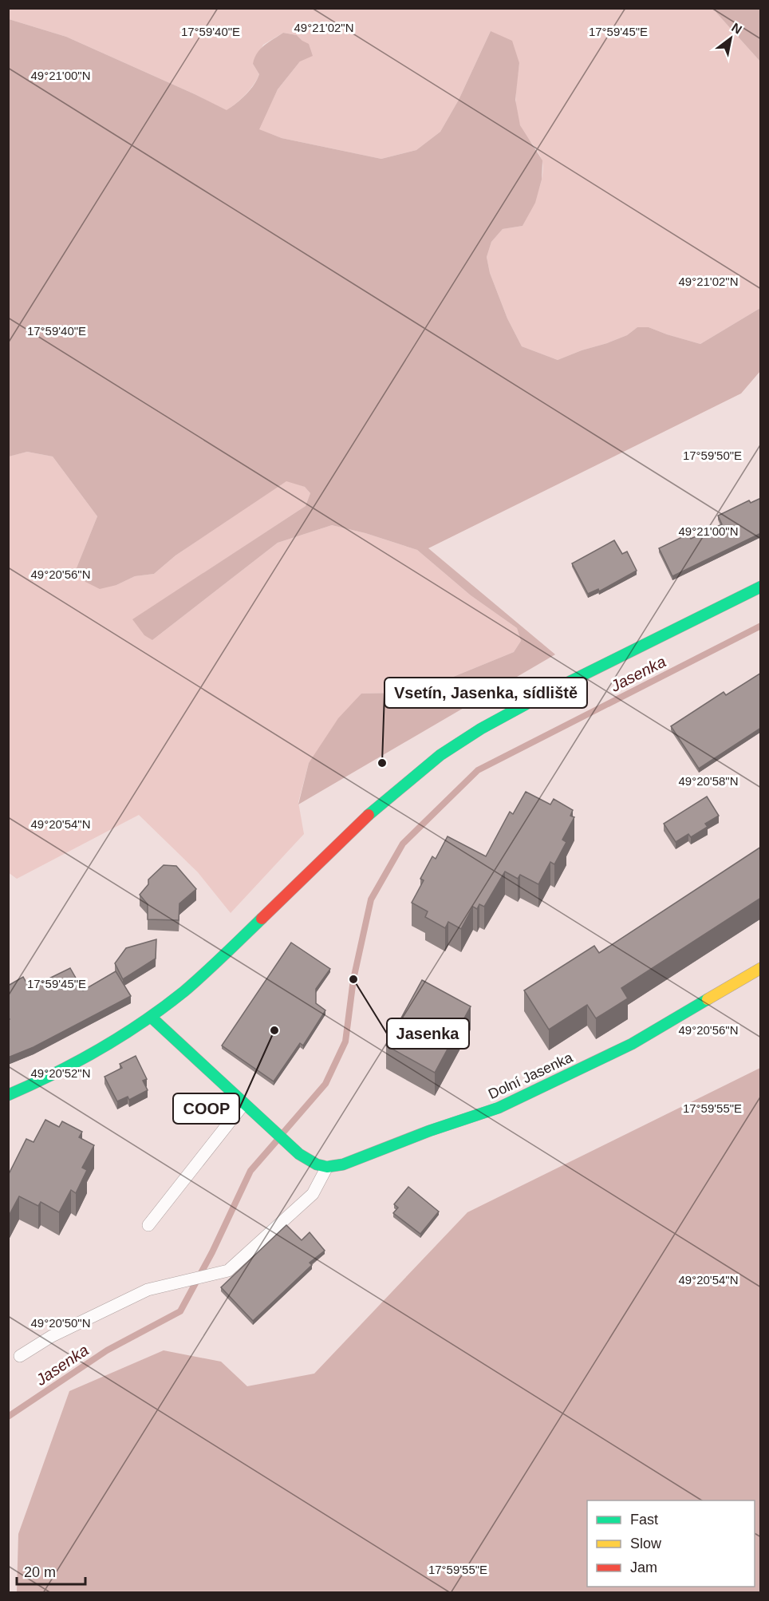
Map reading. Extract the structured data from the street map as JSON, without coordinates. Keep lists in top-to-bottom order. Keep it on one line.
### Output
{"streets":{"street":["Dolní Jasenka"]},"water":["Jasenka"],"places":["Vsetín, Jasenka, sídliště","Jasenka","COOP"],"legend":["Fast","Slow","Jam"],"scale_bar":"20 m","north":"top right","coordinates":["49°21'02\"N","17°59'40\"E","17°59'45\"E","49°21'00\"N","17°59'50\"E","49°20'56\"N","49°20'58\"N","49°20'54\"N","49°20'52\"N","17°59'55\"E","49°20'50\"N"]}
